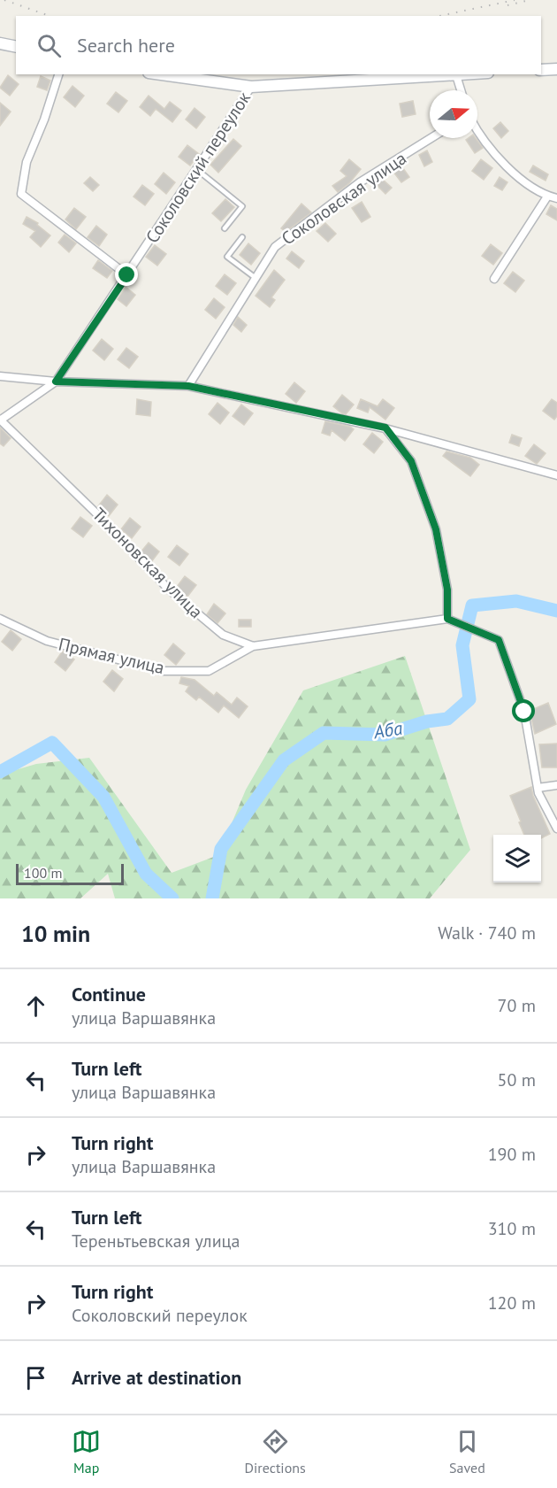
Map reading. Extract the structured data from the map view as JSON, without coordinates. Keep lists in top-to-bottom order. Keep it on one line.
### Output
{"streets":{"street":["Соколовский переулок","Соколовская улица","Тихоновская улица","Прямая улица"]},"crossings":[["Тихоновская улица","Прямая улица"]],"water":["Аба"],"scale_bar":"100 m","north":"right","page":{"search":"Search here","scale":"100 m","heading":["10 min","Walk · 740 m"],"list":[["Continue","улица Варшавянка","70 m"],["Turn left","улица Варшавянка","50 m"],["Turn right","улица Варшавянка","190 m"],["Turn left","Тереньтьевская улица","310 m"],["Turn right","Соколовский переулок","120 m"],"Arrive at destination"],"nav":["Map","Directions","Saved"]}}
